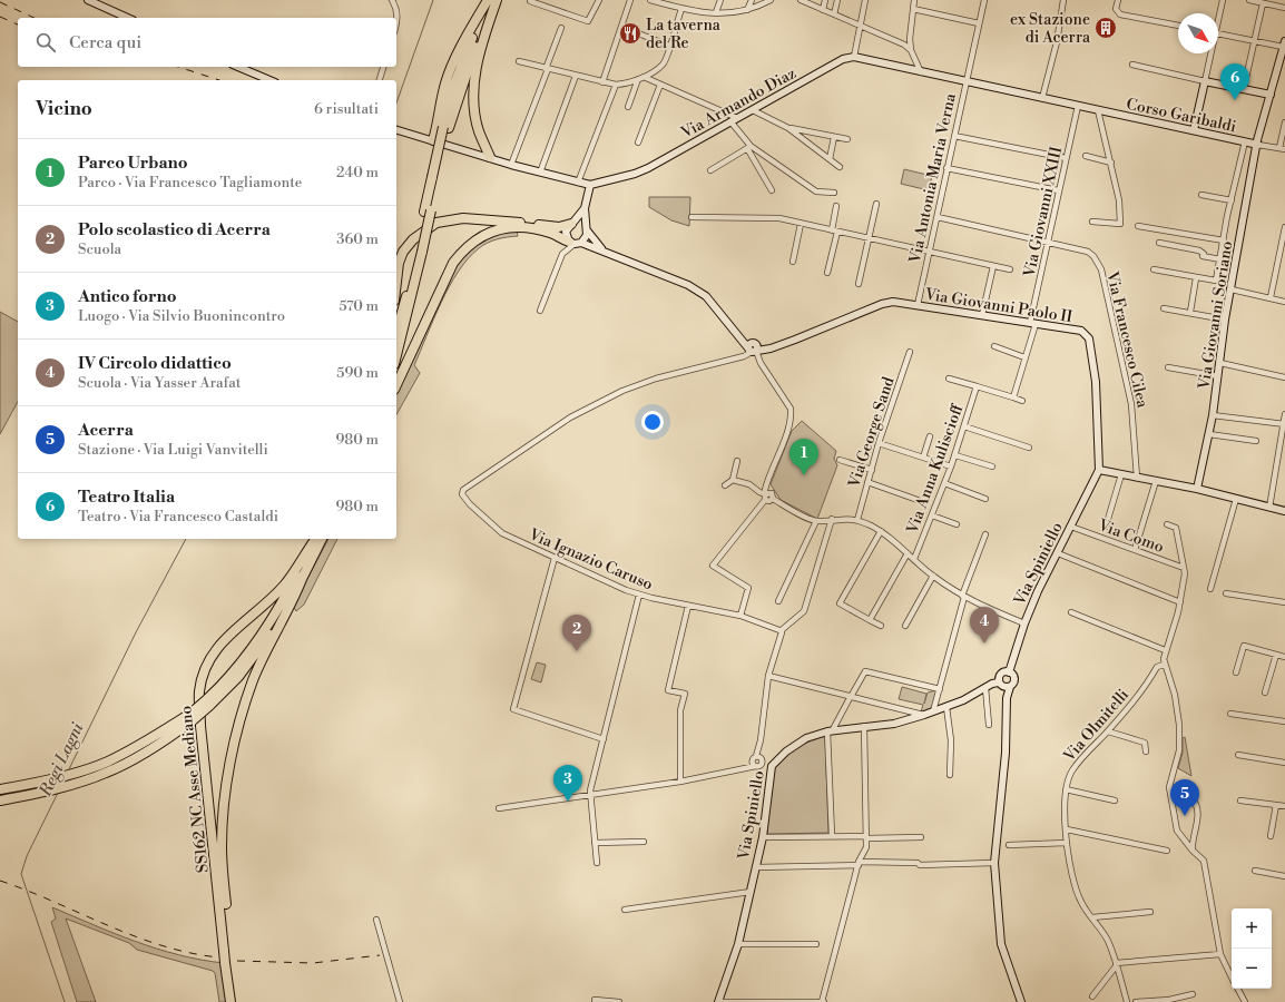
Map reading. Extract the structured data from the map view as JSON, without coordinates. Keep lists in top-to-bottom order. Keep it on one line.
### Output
{"streets":{"highway":["SS162 NC Asse Mediano"],"street":["Via Armando Diaz","Corso Garibaldi","Via Antonia Maria Verna","Via Giovanni XXIII","Via Giovanni Paolo II","Via Giovanni Soriano","Via Francesco Cilea","Via George Sand","Via Anna Kuliscioff","Via Como","Via Ignazio Caruso","Via Spiniello","Via Olmitelli"]},"crossings":[["Corso Garibaldi","Via Giovanni Soriano"],["Via Antonia Maria Verna","Via Giovanni Paolo II"],["Via Antonia Maria Verna","Via Francesco Cilea"],["Via Giovanni XXIII","Via Giovanni Paolo II"],["Via Giovanni XXIII","Via Francesco Cilea"],["Via Giovanni Paolo II","Via Ignazio Caruso"],["Via Giovanni Paolo II","Via Spiniello"],["Via Como","Via Spiniello"]],"water":["Regi Lagni"],"places":{"building":["ex Stazione di Acerra"],"restaurant":["La taverna del Re"]},"north":"bottom right","page":{"search":"Cerca qui","pins":["6","1","4","2","3","5"],"heading":["Vicino","6 risultati"],"list":[{"mark":"1","name":"Parco Urbano","note":"Parco · Via Francesco Tagliamonte","value":"240 m"},{"mark":"2","name":"Polo scolastico di Acerra","note":"Scuola","value":"360 m"},{"mark":"3","name":"Antico forno","note":"Luogo · Via Silvio Buonincontro","value":"570 m"},{"mark":"4","name":"IV Circolo didattico","note":"Scuola · Via Yasser Arafat","value":"590 m"},{"mark":"5","name":"Acerra","note":"Stazione · Via Luigi Vanvitelli","value":"980 m"},{"mark":"6","name":"Teatro Italia","note":"Teatro · Via Francesco Castaldi","value":"980 m"}],"map_buttons":["+","−"]}}
